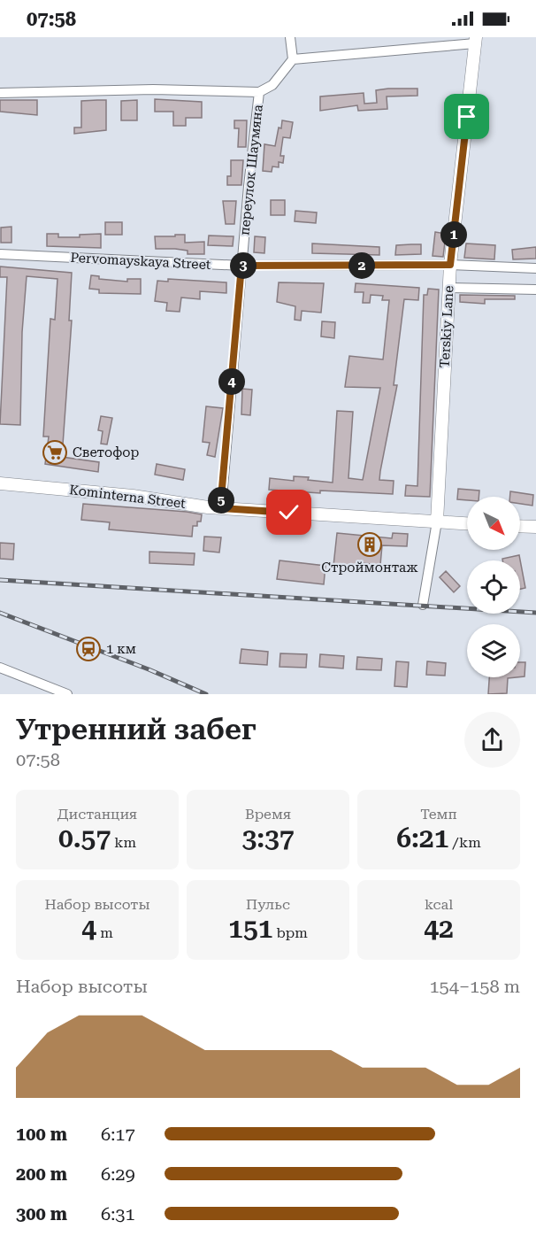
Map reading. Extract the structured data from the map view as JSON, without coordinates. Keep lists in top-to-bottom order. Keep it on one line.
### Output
{"streets":{"street":["переулок Шаумяна","Pervomayskaya Street","Terskiy Lane","Kominterna Street"]},"crossings":[["переулок Шаумяна","Pervomayskaya Street"],["переулок Шаумяна","Kominterna Street"],["Pervomayskaya Street","Terskiy Lane"],["Terskiy Lane","Kominterna Street"]],"places":{"supermarket":["Светофор"],"building":["Строймонтаж"],"station":["1 км"]},"north":"bottom right","page":{"status":"07:58","pins":["1","2","3","4","5"],"heading":["Утренний забег","07:58"],"stats":[["Дистанция","0.57 km"],["Время","3:37"],["Темп","6:21 /km"],["Набор высоты","4 m"],["Пульс","151 bpm"],["kcal","42"]],"chart":["Набор высоты","154–158 m"],"list":[{"name":"100 m","note":"6:17"},{"name":"200 m","note":"6:29"},{"name":"300 m","note":"6:31"}]}}
